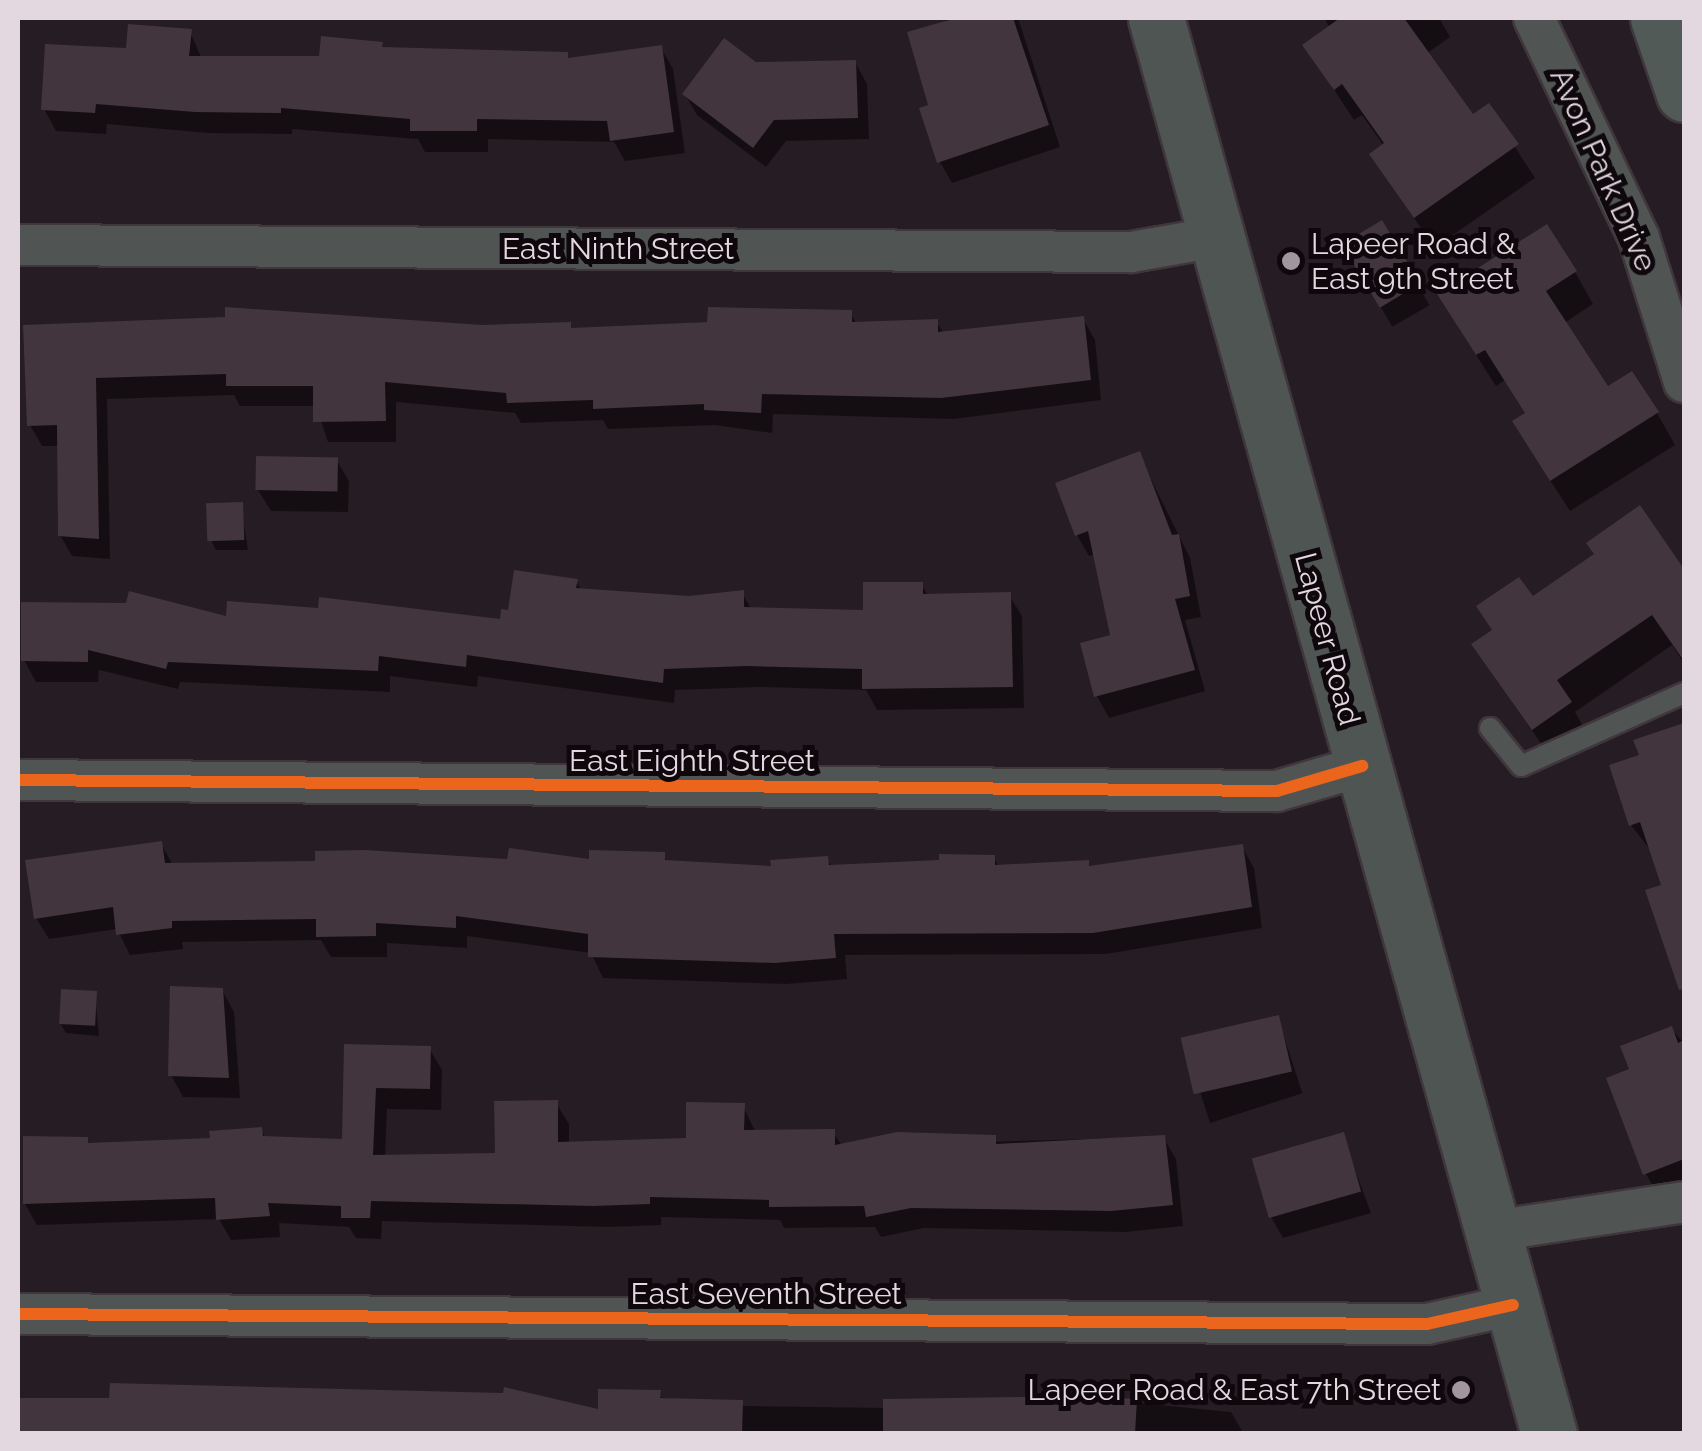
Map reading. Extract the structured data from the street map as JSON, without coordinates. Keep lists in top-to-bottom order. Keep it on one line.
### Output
{"streets":{"main road":["Lapeer Road"],"street":["Avon Park Drive","East Ninth Street","East Eighth Street","East Seventh Street"]},"crossings":[["East Ninth Street","Lapeer Road"],["Lapeer Road","East Eighth Street"],["Lapeer Road","East Seventh Street"]],"places":["Lapeer Road & East 9th Street","Lapeer Road & East 7th Street"]}
